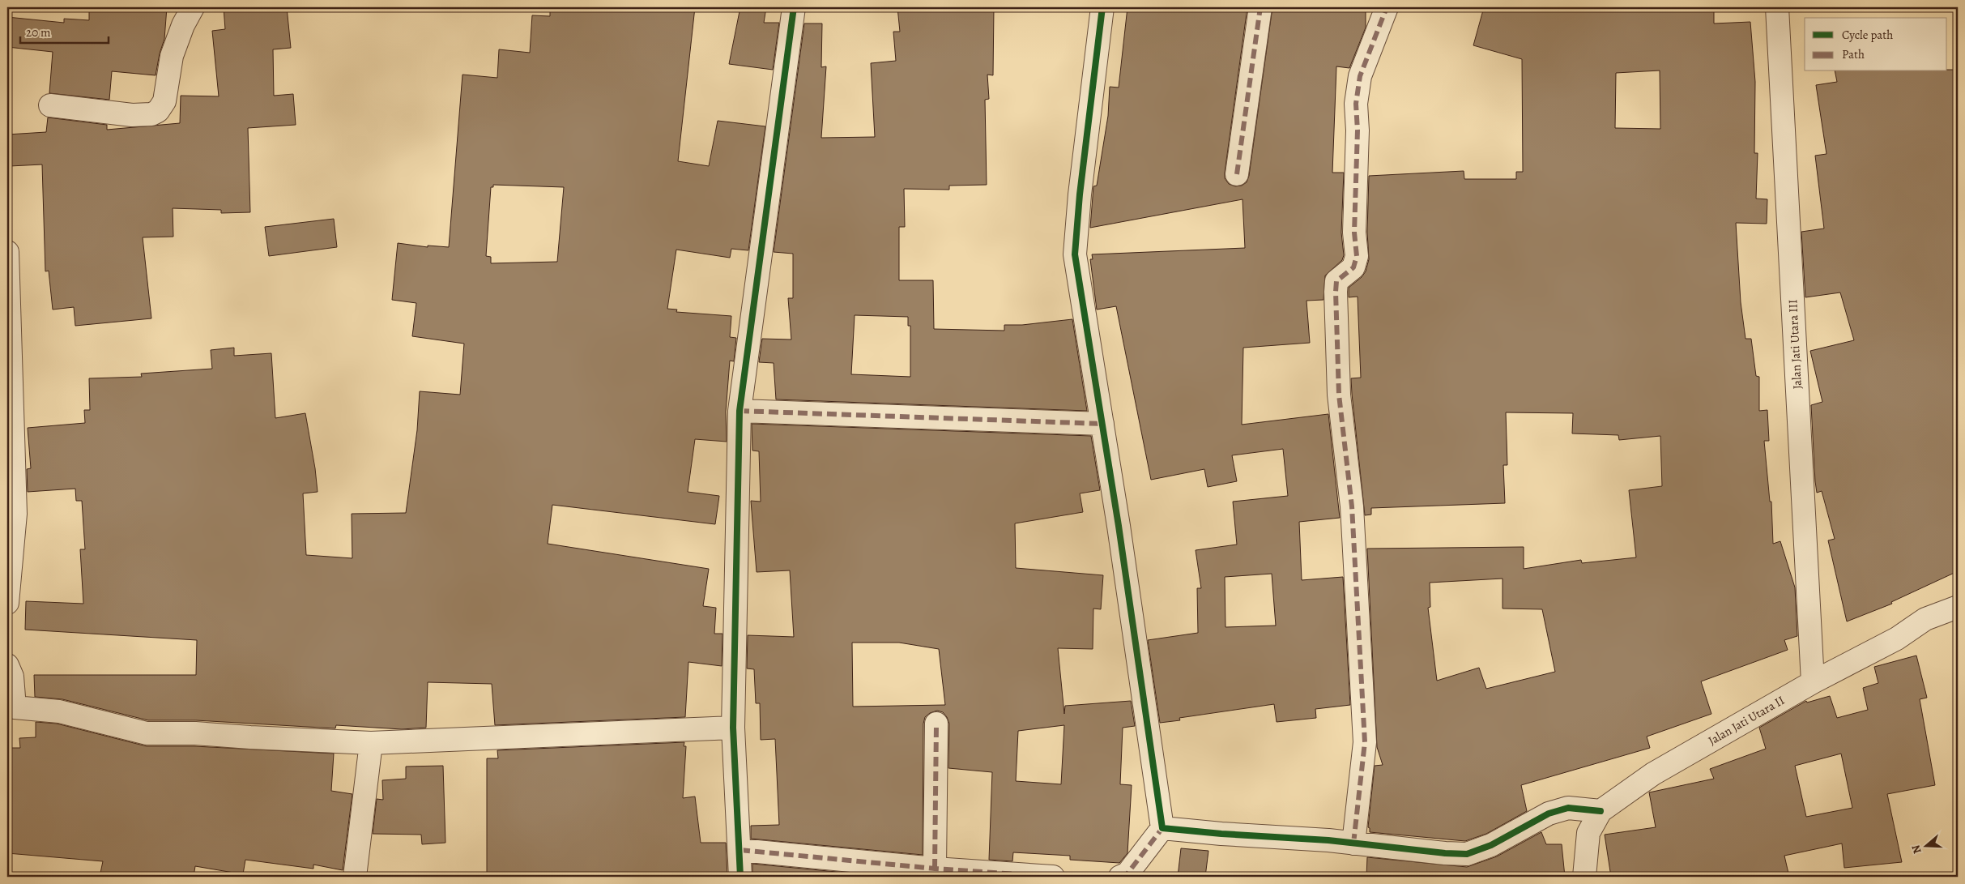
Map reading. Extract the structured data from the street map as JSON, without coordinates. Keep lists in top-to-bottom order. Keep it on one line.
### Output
{"streets":{"street":["Jalan Jati Utara III","Jalan Jati Utara II"]},"crossings":[["Jalan Jati Utara III","Jalan Jati Utara II"]],"legend":["Cycle path","Path"],"scale_bar":"20 m","north":"left"}
